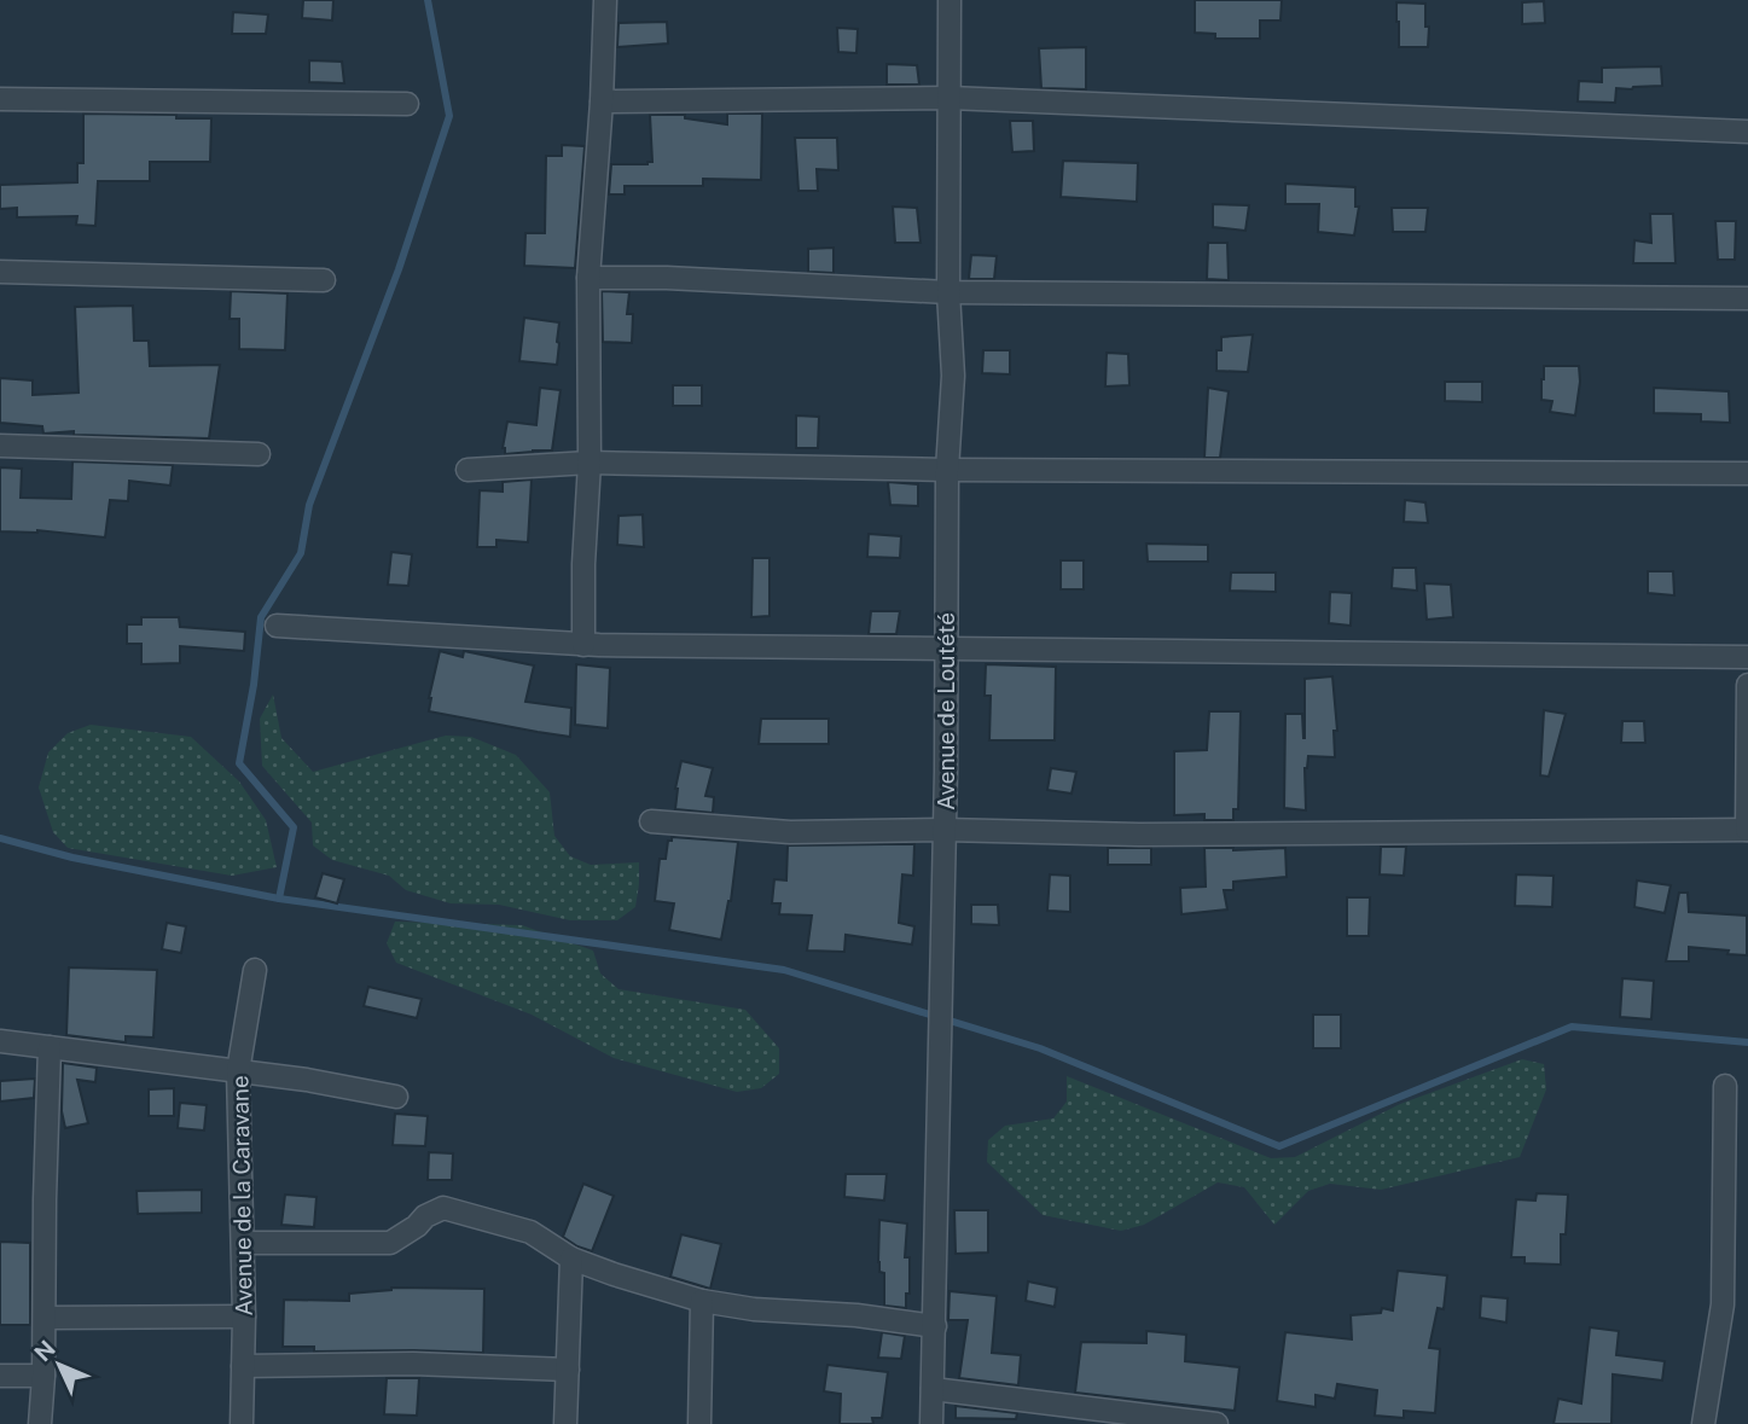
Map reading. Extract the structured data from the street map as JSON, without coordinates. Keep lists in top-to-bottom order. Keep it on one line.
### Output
{"streets":{"street":["Avenue de Loutété","Avenue de la Caravane"]},"north":"top left"}
